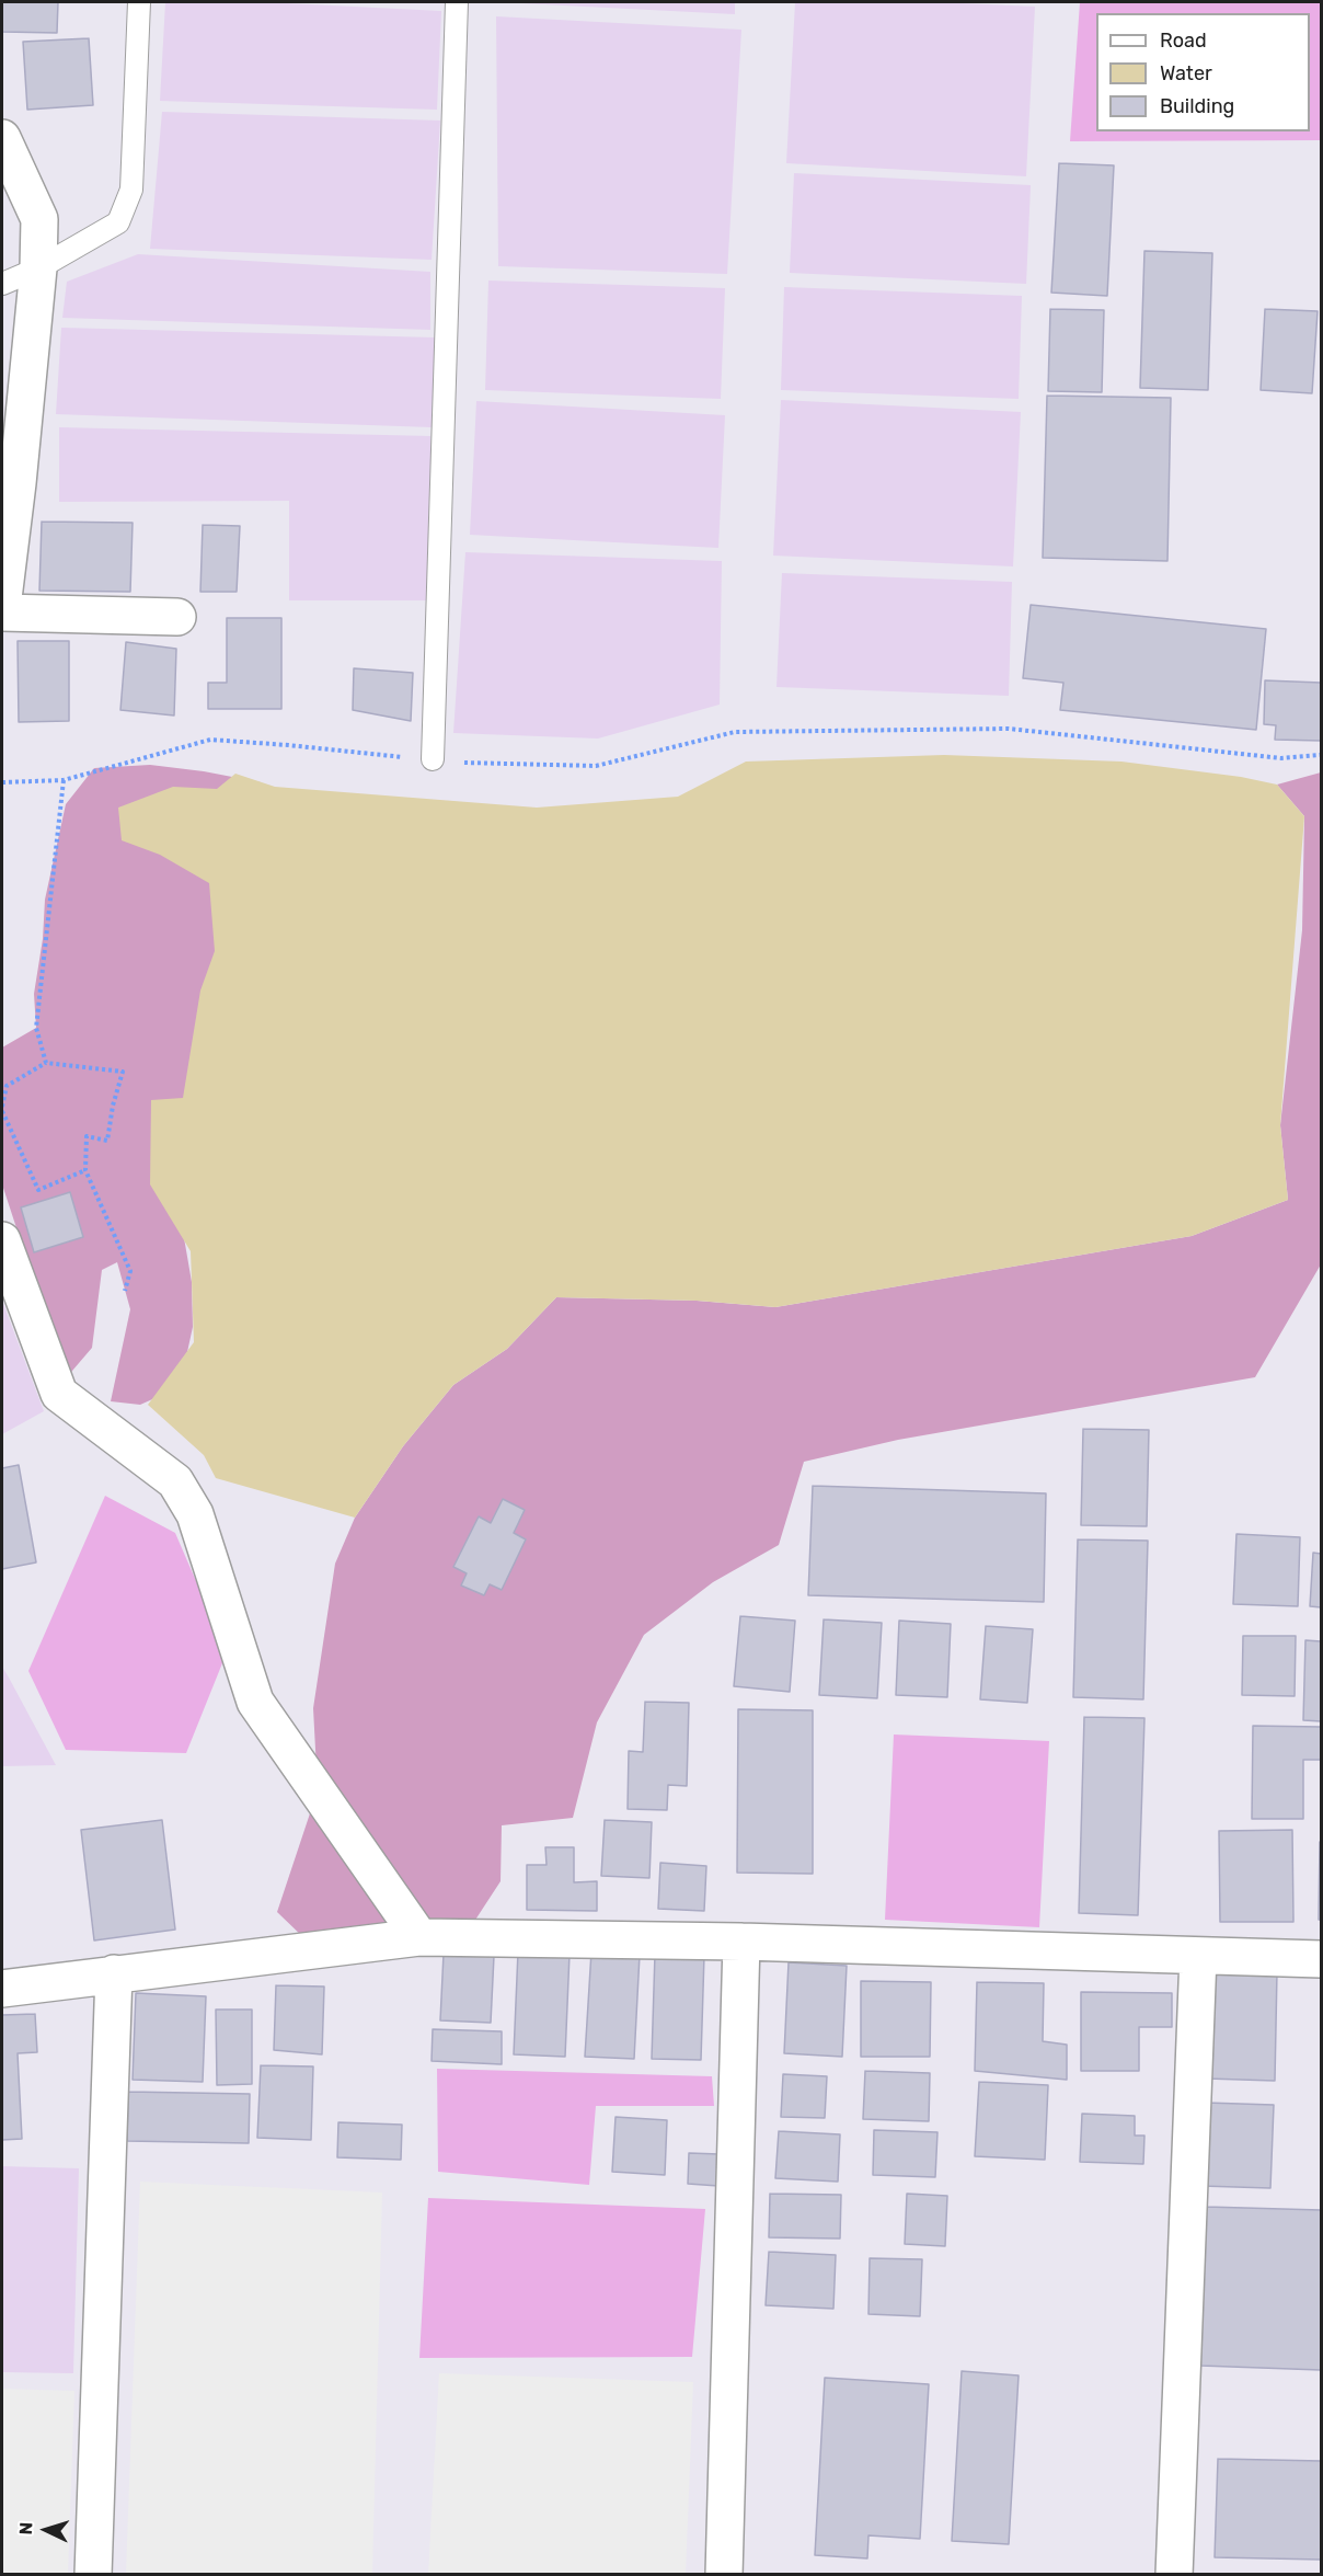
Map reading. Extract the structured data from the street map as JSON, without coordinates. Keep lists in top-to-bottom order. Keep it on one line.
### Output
{"legend":["Road","Water","Building"],"north":"left"}
